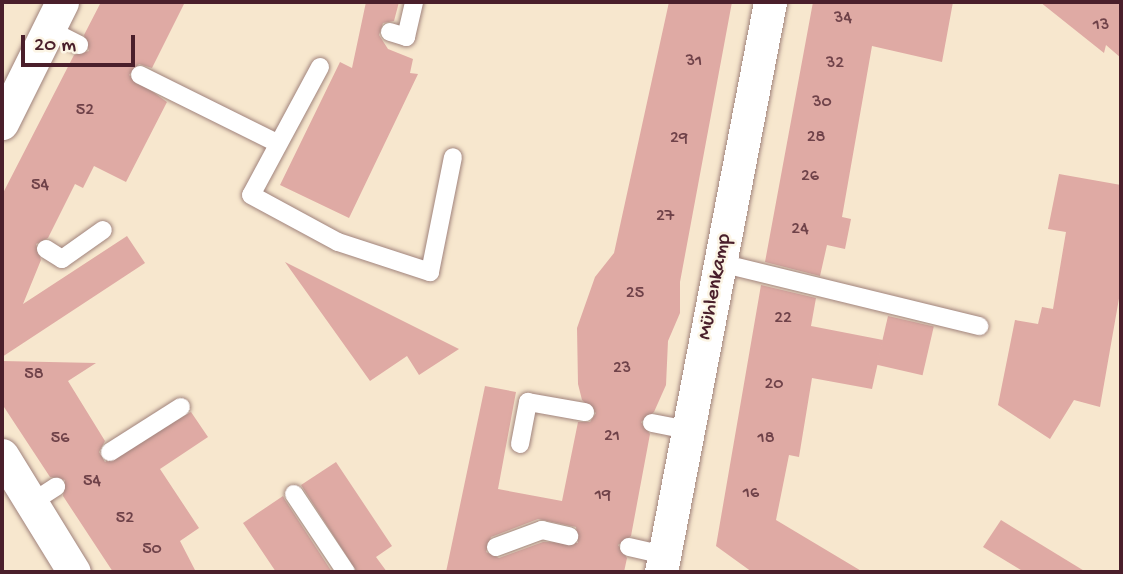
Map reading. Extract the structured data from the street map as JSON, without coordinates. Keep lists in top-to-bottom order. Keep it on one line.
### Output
{"streets":{"street":["Mühlenkamp"]},"house_numbers":["34","13","31","32","30","52","28","29","26","54","27","24","25","22","23","58","20","21","56","18","54","16","19","52","50"],"scale_bar":"20 m"}
